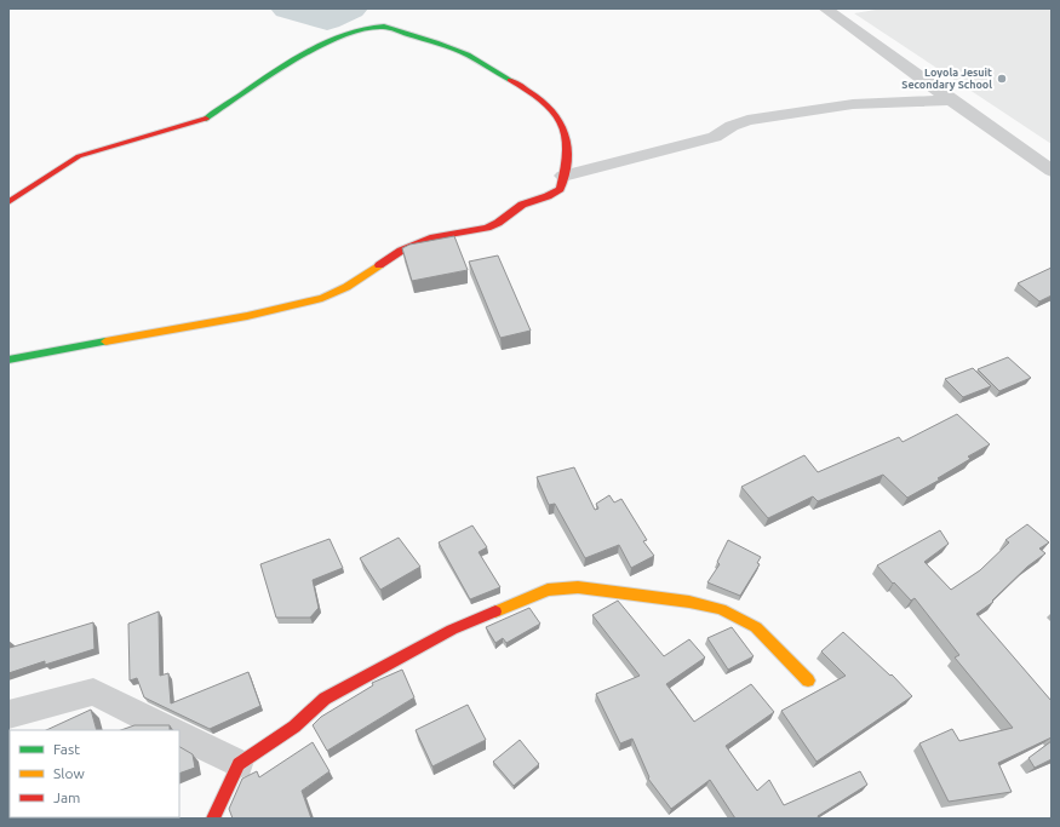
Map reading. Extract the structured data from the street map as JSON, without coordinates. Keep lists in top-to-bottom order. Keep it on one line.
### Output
{"places":["Loyola Jesuit Secondary School"],"legend":["Fast","Slow","Jam"]}
